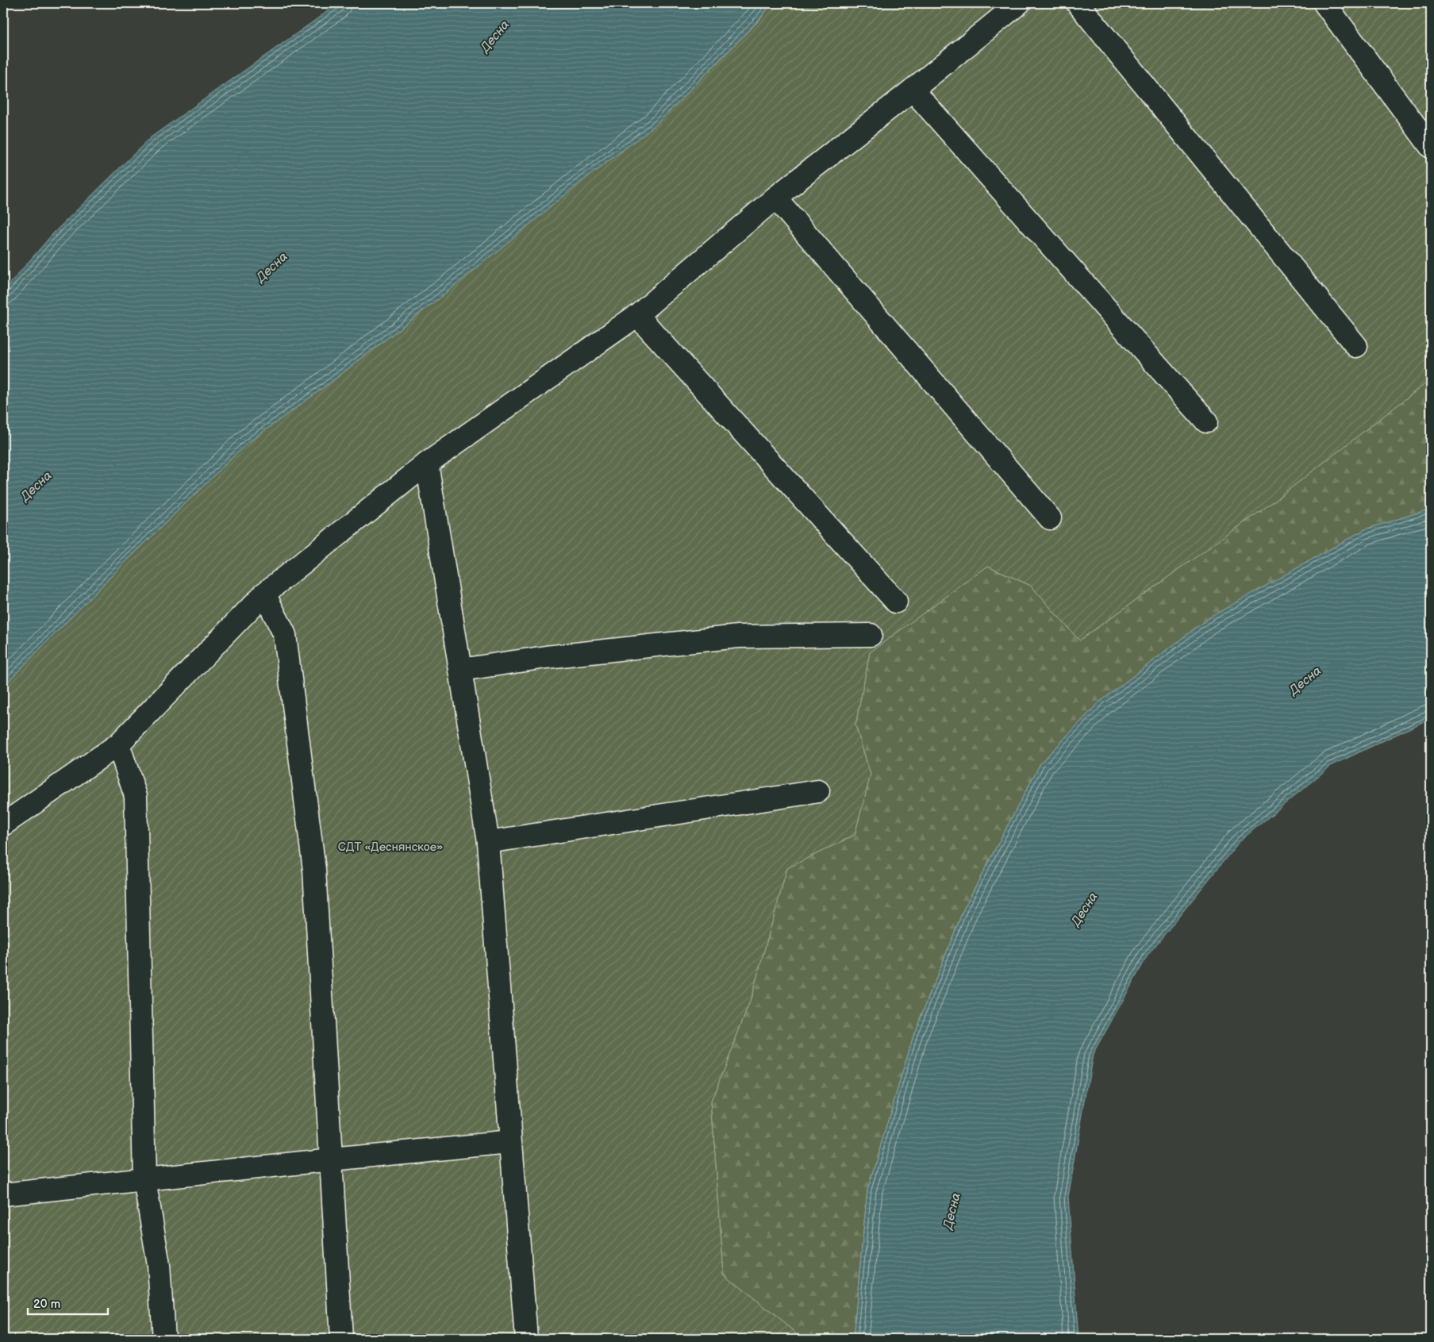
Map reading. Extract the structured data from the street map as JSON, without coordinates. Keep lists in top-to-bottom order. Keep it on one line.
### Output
{"water":["Десна"],"parks":["СДТ «Деснянское»"],"scale_bar":"20 m"}
